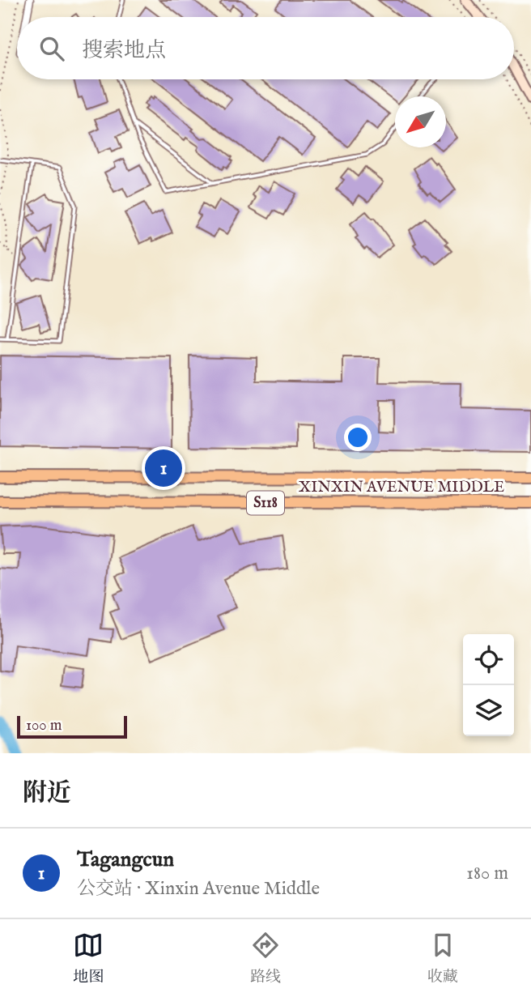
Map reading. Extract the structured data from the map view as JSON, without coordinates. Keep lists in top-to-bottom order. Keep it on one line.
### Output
{"streets":{"main road":["XINXIN AVENUE MIDDLE","S118"]},"scale_bar":"100 m","north":"bottom left","page":{"search":"搜索地点","pins":"1","scale":"100 m","heading":"附近","list":[{"mark":"1","name":"Tagangcun","note":"公交站 · Xinxin Avenue Middle","value":"180 m"}],"nav":["地图","路线","收藏"]}}
